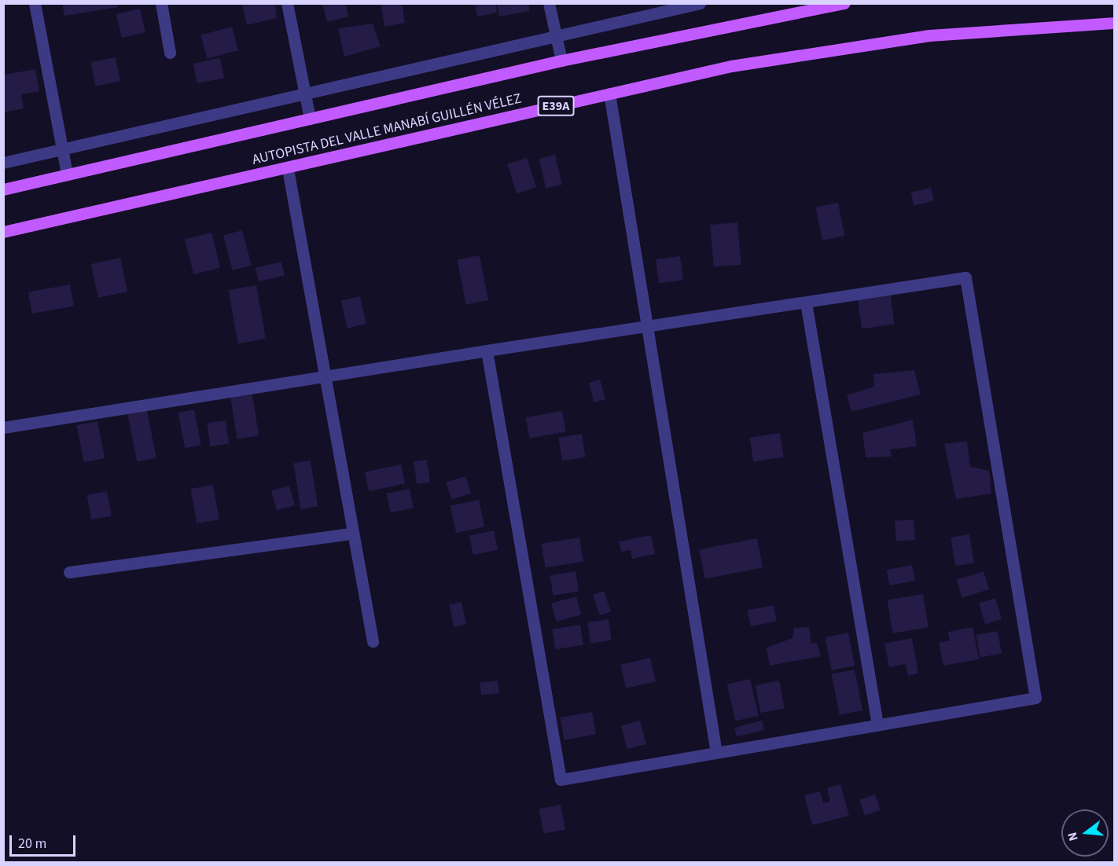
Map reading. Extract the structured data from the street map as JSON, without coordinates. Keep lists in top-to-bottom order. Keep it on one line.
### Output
{"streets":{"main road":["E39A","AUTOPISTA DEL VALLE MANABÍ GUILLÉN VÉLEZ"]},"scale_bar":"20 m","north":"left"}
